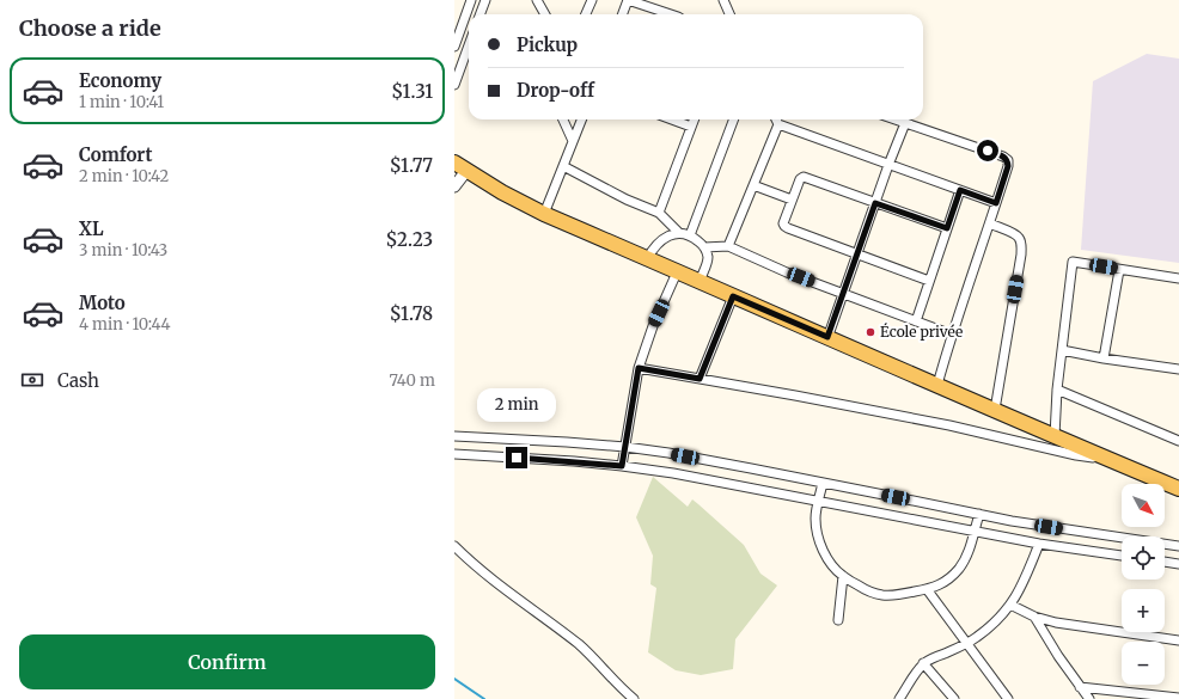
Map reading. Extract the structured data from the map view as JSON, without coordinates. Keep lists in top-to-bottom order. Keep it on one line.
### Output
{"places":["École privée"],"north":"bottom right","page":{"heading":"Choose a ride","banner":["Pickup","Drop-off"],"list":[{"name":"Economy","note":"1 min · 10:41","value":"$1.31"},{"name":"Comfort","note":"2 min · 10:42","value":"$1.77"},{"name":"XL","note":"3 min · 10:43","value":"$2.23"},{"name":"Moto","note":"4 min · 10:44","value":"$1.78"}],"pay":["Cash","740 m"],"bubble":"2 min","map_buttons":["+","−"],"buttons":"Confirm"}}
